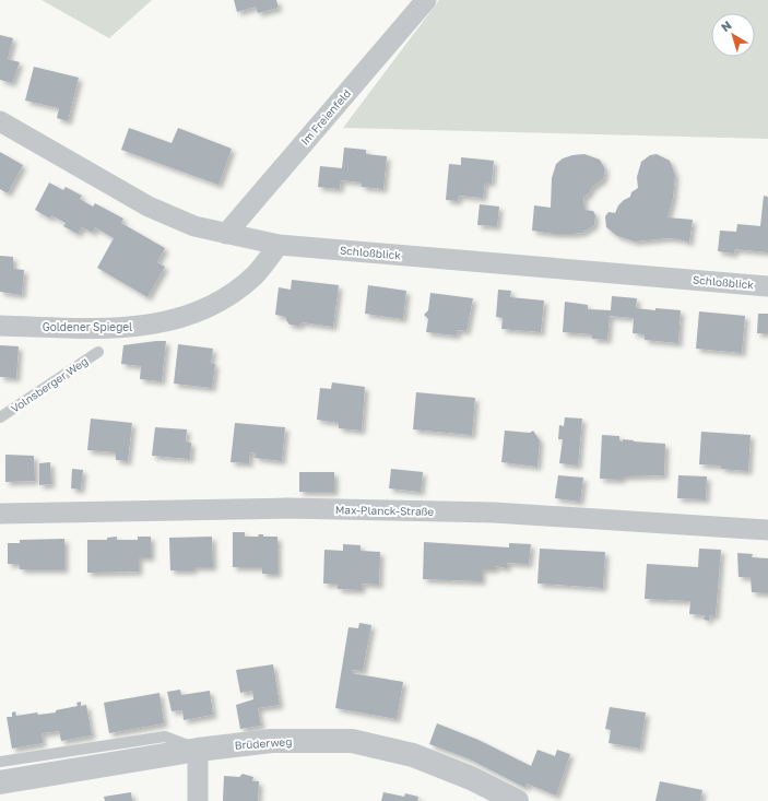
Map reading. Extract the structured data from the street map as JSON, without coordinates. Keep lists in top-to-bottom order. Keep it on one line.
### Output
{"streets":{"street":["Im Freienfeld","Schloßblick","Goldener Spiegel","Max-Planck-Straße","Brüderweg"],"lane":["Volnsberger Weg"]},"crossings":[["Im Freienfeld","Schloßblick"],["Schloßblick","Goldener Spiegel"]],"north":"top left"}
